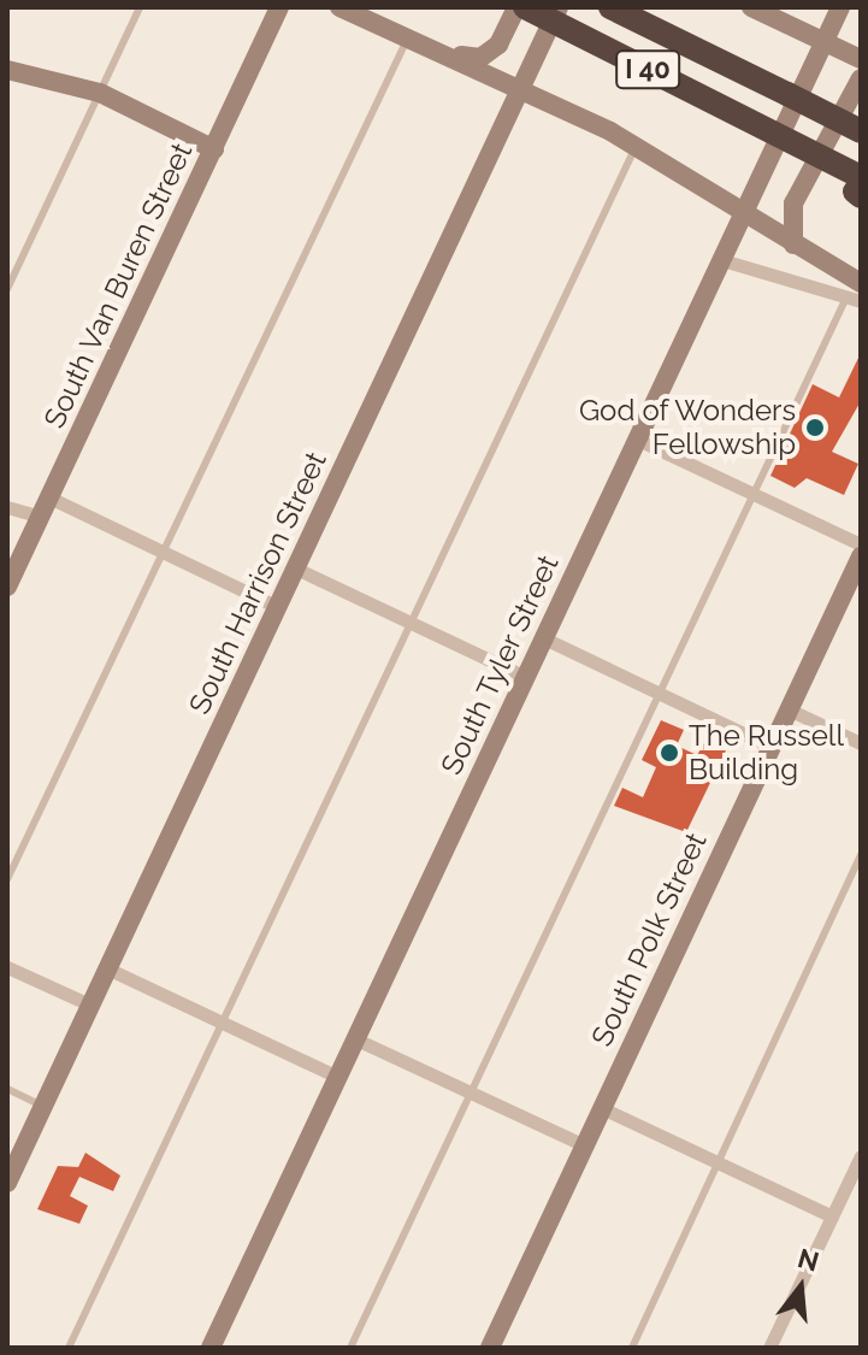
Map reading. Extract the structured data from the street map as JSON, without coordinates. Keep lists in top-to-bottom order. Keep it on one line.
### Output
{"streets":{"highway":["I 40"],"main road":["South Van Buren Street","South Harrison Street","South Tyler Street","South Polk Street"]},"places":["God of Wonders Fellowship","The Russell Building"],"north":"top"}
